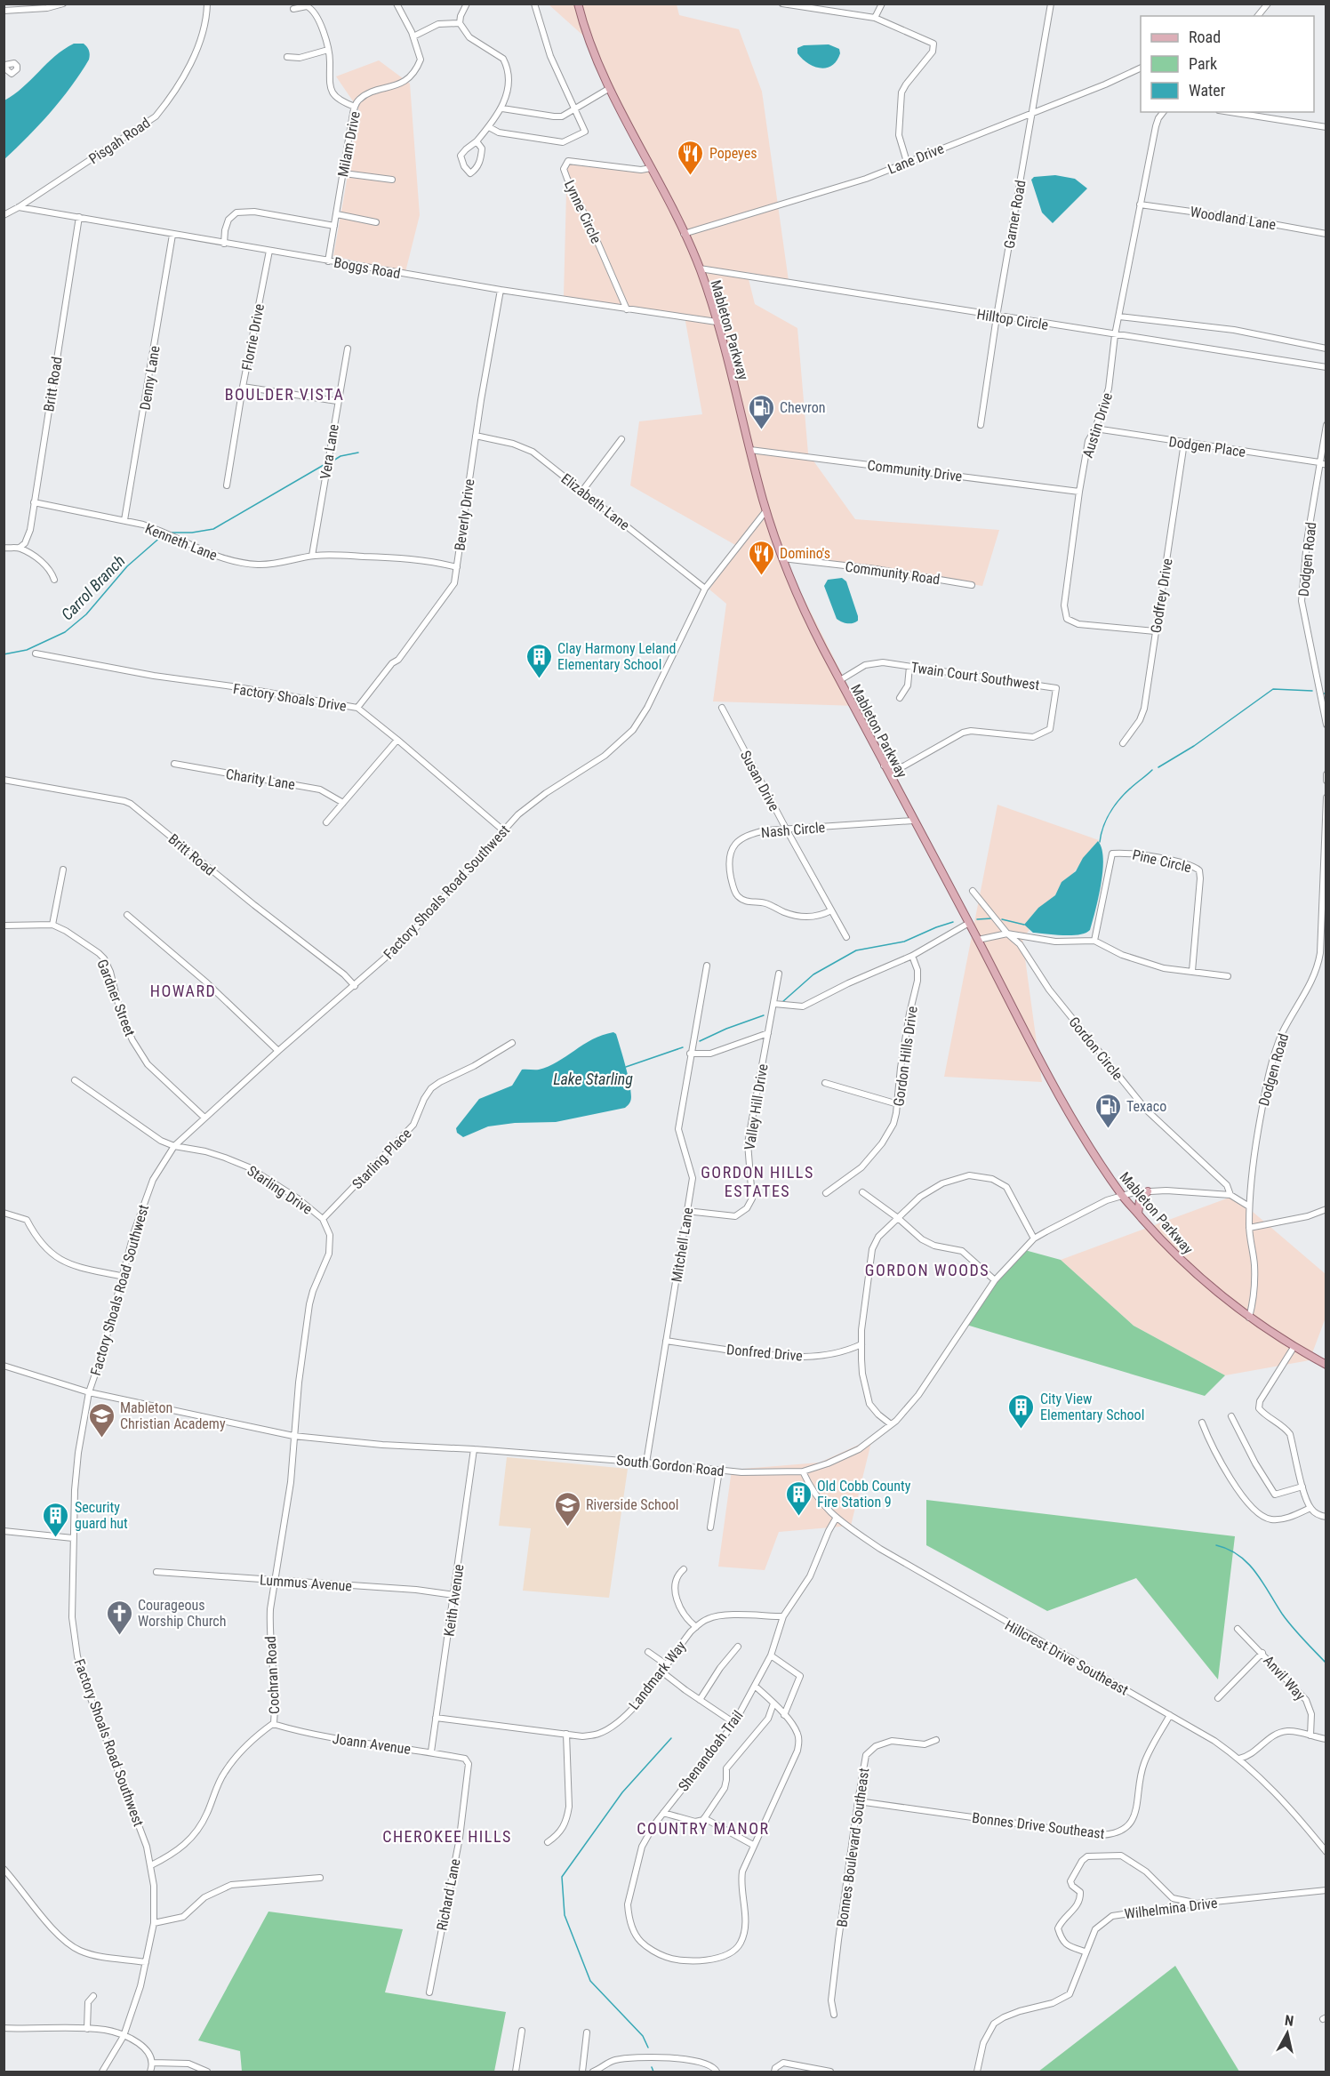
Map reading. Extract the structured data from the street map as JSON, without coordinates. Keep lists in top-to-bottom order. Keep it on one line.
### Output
{"streets":{"main road":["Mableton Parkway"],"street":["Pisgah Road","Milam Drive","Lane Drive","Lynne Circle","Garner Road","Woodland Lane","Boggs Road","Hilltop Circle","Florrie Drive","Denny Lane","Britt Road","Austin Drive","Dodgen Place","Vera Lane","Community Drive","Elizabeth Lane","Beverly Drive","Kenneth Lane","Dodgen Road","Community Road","Godfrey Drive","Twain Court Southwest","Factory Shoals Drive","Charity Lane","Susan Drive","Nash Circle","Pine Circle","Factory Shoals Road Southwest","Gardner Street","Gordon Circle","Gordon Hills Drive","Valley Hill Drive","Starling Place","Starling Drive","Mitchell Lane","Donfred Drive","South Gordon Road","Lummus Avenue","Keith Avenue","Hillcrest Drive Southeast","Cochran Road","Landmark Way","Anvil Way","Joann Avenue","Shenandoah Trail","Bonnes Drive Southeast","Bonnes Boulevard Southeast","Richard Lane","Wilhelmina Drive"]},"crossings":[["Pisgah Road","Boggs Road"],["Milam Drive","Boggs Road"],["Lane Drive","Garner Road"],["Lane Drive","Mableton Parkway"],["Lynne Circle","Boggs Road"],["Lynne Circle","Mableton Parkway"],["Garner Road","Hilltop Circle"],["Woodland Lane","Austin Drive"],["Boggs Road","Mableton Parkway"],["Boggs Road","Florrie Drive"],["Boggs Road","Denny Lane"],["Boggs Road","Britt Road"],["Boggs Road","Beverly Drive"],["Hilltop Circle","Mableton Parkway"],["Hilltop Circle","Austin Drive"],["Mableton Parkway","Community Drive"],["Mableton Parkway","Dodgen Road"],["Mableton Parkway","Community Road"],["Mableton Parkway","Twain Court Southwest"],["Mableton Parkway","Nash Circle"],["Mableton Parkway","Factory Shoals Road Southwest"],["Mableton Parkway","South Gordon Road"],["Denny Lane","Kenneth Lane"],["Britt Road","Kenneth Lane"],["Britt Road","Factory Shoals Road Southwest"],["Austin Drive","Dodgen Place"],["Austin Drive","Community Drive"],["Austin Drive","Godfrey Drive"],["Dodgen Place","Dodgen Road"],["Dodgen Place","Godfrey Drive"],["Vera Lane","Kenneth Lane"],["Elizabeth Lane","Beverly Drive"],["Elizabeth Lane","Factory Shoals Road Southwest"],["Beverly Drive","Kenneth Lane"],["Beverly Drive","Factory Shoals Drive"],["Factory Shoals Drive","Factory Shoals Road Southwest"],["Susan Drive","Nash Circle"],["Factory Shoals Road Southwest","Gardner Street"],["Factory Shoals Road Southwest","Starling Drive"],["Factory Shoals Road Southwest","South Gordon Road"],["Factory Shoals Road Southwest","Cochran Road"],["Gordon Circle","South Gordon Road"],["Valley Hill Drive","Mitchell Lane"],["Starling Place","Starling Drive"],["Starling Drive","South Gordon Road"],["Starling Drive","Cochran Road"],["Mitchell Lane","Donfred Drive"],["Mitchell Lane","South Gordon Road"],["South Gordon Road","Keith Avenue"],["South Gordon Road","Hillcrest Drive Southeast"],["South Gordon Road","Cochran Road"],["Lummus Avenue","Keith Avenue"],["Lummus Avenue","Cochran Road"],["Keith Avenue","Landmark Way"],["Keith Avenue","Joann Avenue"],["Hillcrest Drive Southeast","Shenandoah Trail"],["Hillcrest Drive Southeast","Bonnes Drive Southeast"],["Cochran Road","Joann Avenue"],["Landmark Way","Shenandoah Trail"],["Joann Avenue","Richard Lane"],["Bonnes Drive Southeast","Bonnes Boulevard Southeast"]],"districts":["BOULDER VISTA","HOWARD","GORDON HILLS ESTATES","GORDON WOODS","COUNTRY MANOR","CHEROKEE HILLS"],"water":["Carrol Branch","Lake Starling"],"places":{"restaurant":["Popeyes","Domino's"],"fuel station":["Chevron","Texaco"],"building":["Clay Harmony Leland Elementary School","City View Elementary School","Old Cobb County Fire Station 9","Security guard hut"],"school or university":["Mableton Christian Academy","Riverside School"],"church":["Courageous Worship Church"]},"legend":["Road","Park","Water"],"north":"top"}
